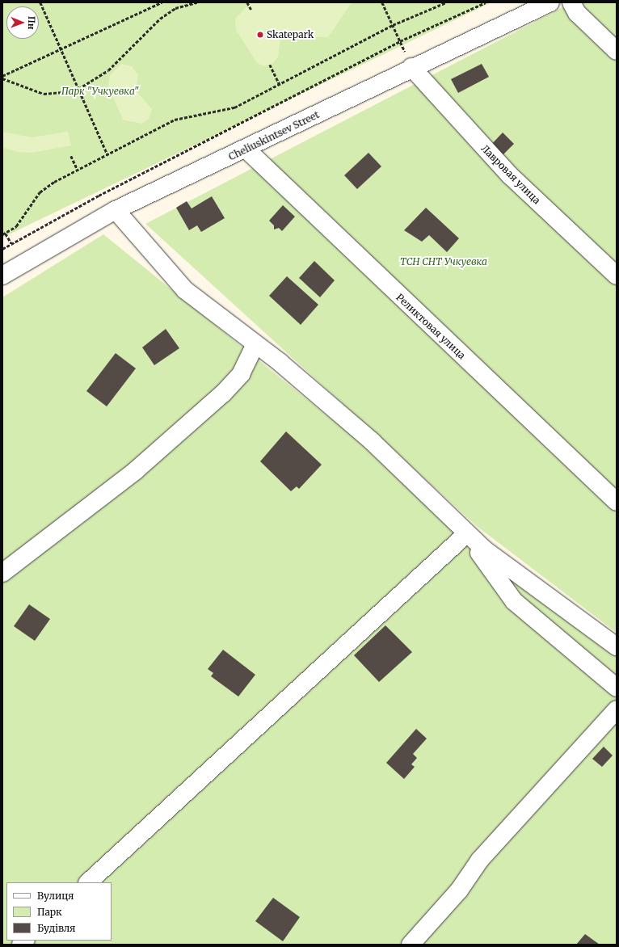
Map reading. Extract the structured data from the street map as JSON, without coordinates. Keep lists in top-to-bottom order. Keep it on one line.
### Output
{"streets":{"street":["Cheliuskintsev Street","Лавровая улица","Реликтовая улица"]},"crossings":[["Cheliuskintsev Street","Лавровая улица"],["Cheliuskintsev Street","Реликтовая улица"]],"parks":["Парк \"Учкуевка\"","ТСН СНТ Учкуевка"],"places":["Skatepark"],"legend":["Вулиця","Парк","Будівля"],"north":"right"}
